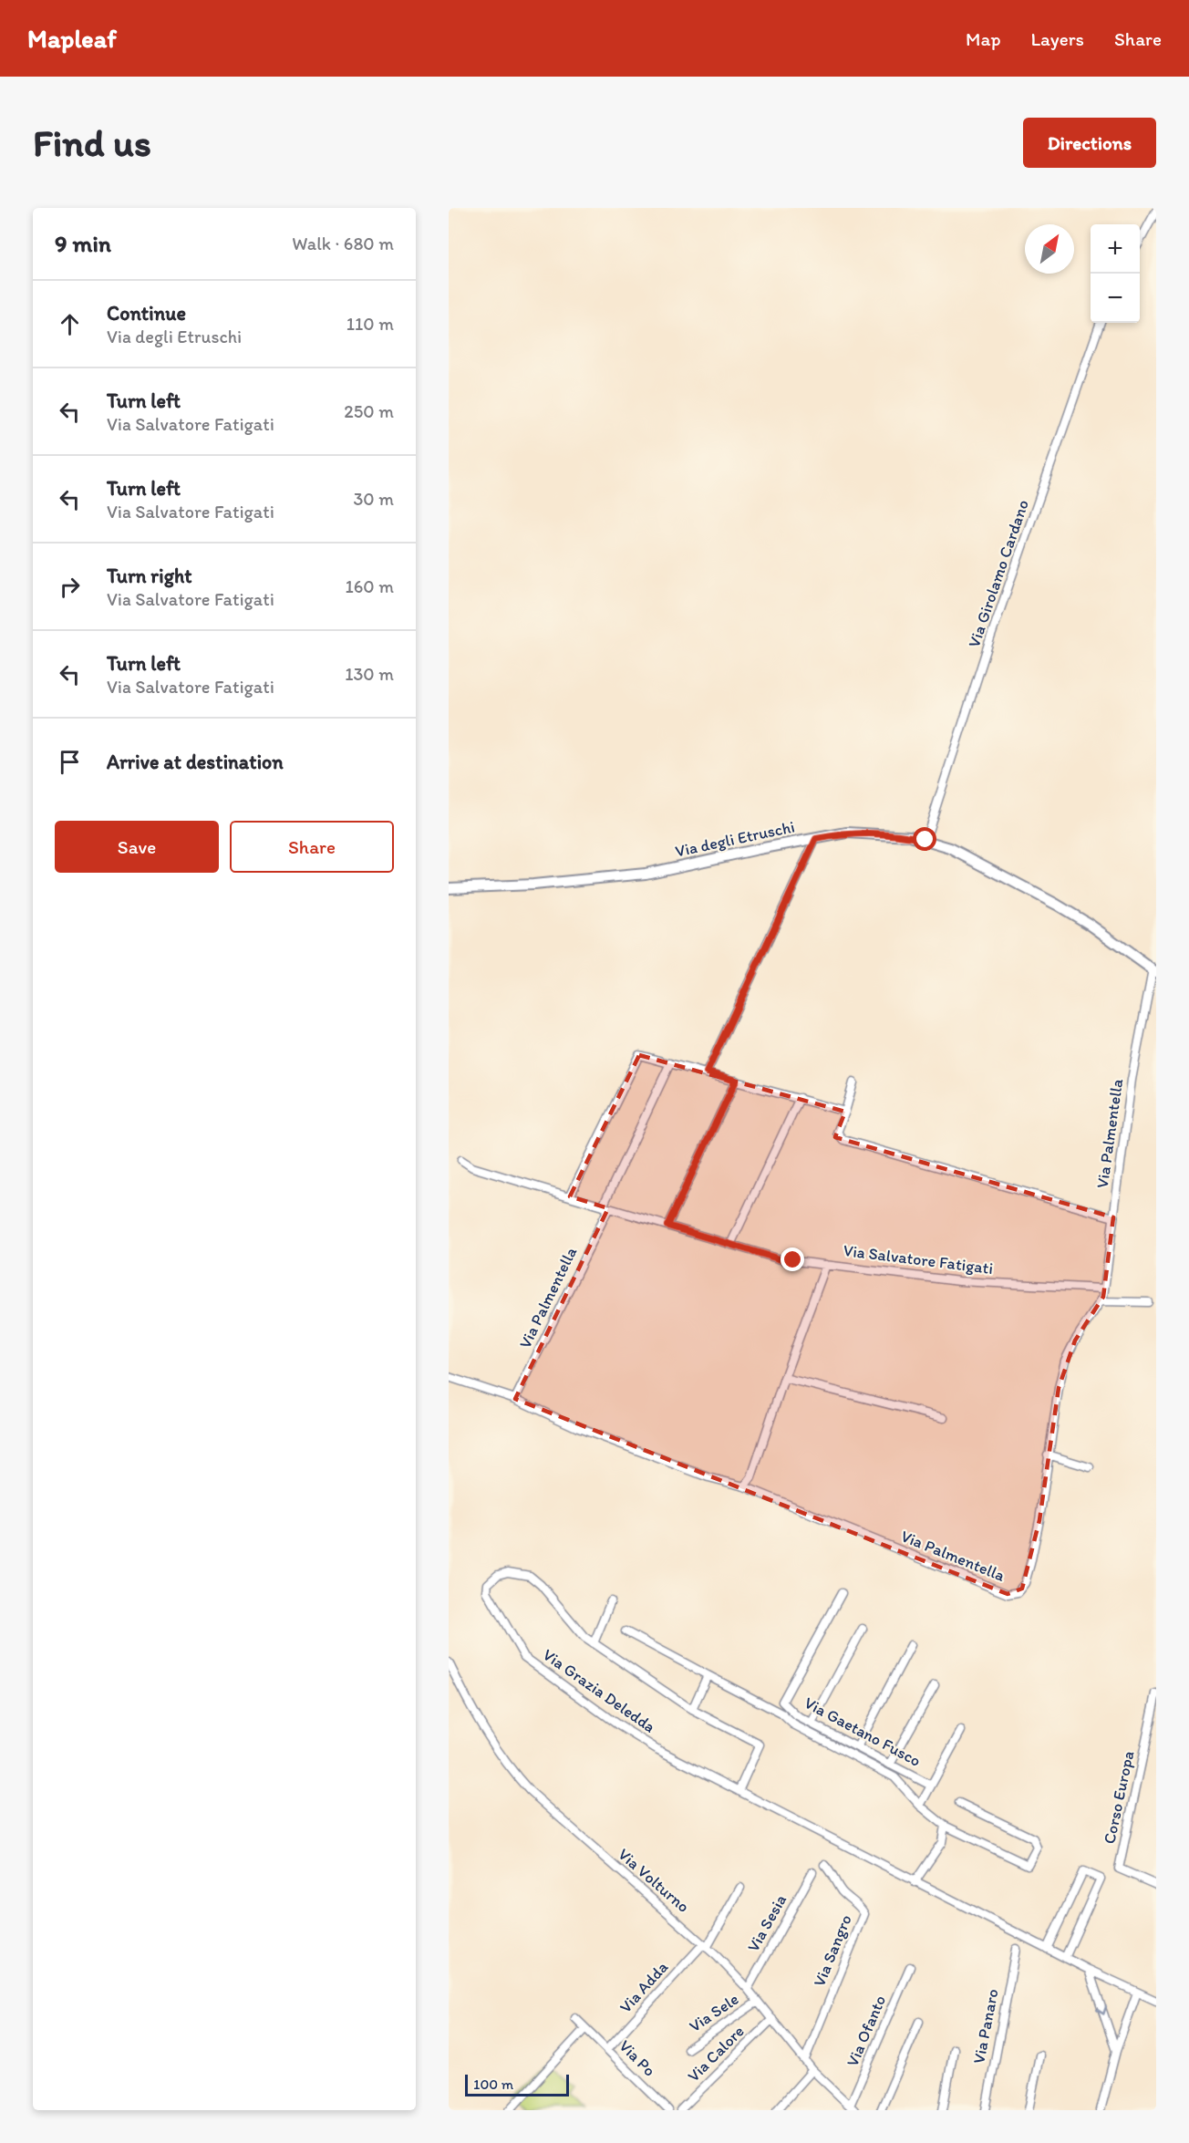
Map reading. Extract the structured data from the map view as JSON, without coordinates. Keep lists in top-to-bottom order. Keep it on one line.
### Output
{"streets":{"main road":["Via degli Etruschi"],"street":["Via Girolamo Cardano","Via Palmentella","Via Salvatore Fatigati","Via Grazia Deledda","Via Gaetano Fusco","Corso Europa","Via Volturno","Via Sesia","Via Sangro","Via Adda","Via Sele","Via Panaro","Via Ofanto","Via Calore","Via Po"]},"crossings":[["Via Girolamo Cardano","Via degli Etruschi"],["Via degli Etruschi","Via Palmentella"],["Via Palmentella","Via Salvatore Fatigati"],["Via Volturno","Via Sesia"],["Via Volturno","Via Sangro"],["Via Volturno","Via Adda"],["Via Volturno","Via Sele"],["Via Volturno","Via Ofanto"],["Via Volturno","Via Calore"],["Via Adda","Via Po"]],"scale_bar":"100 m","north":"top right","page":{"header":"Mapleaf","nav":["Map","Layers","Share"],"buttons":["Directions",["Save","Share"]],"title":"Find us","heading":["9 min","Walk · 680 m"],"map_buttons":["+","−"],"list":[["Continue","Via degli Etruschi","110 m"],["Turn left","Via Salvatore Fatigati","250 m"],["Turn left","Via Salvatore Fatigati","30 m"],["Turn right","Via Salvatore Fatigati","160 m"],["Turn left","Via Salvatore Fatigati","130 m"],"Arrive at destination"],"scale":"100 m"}}
